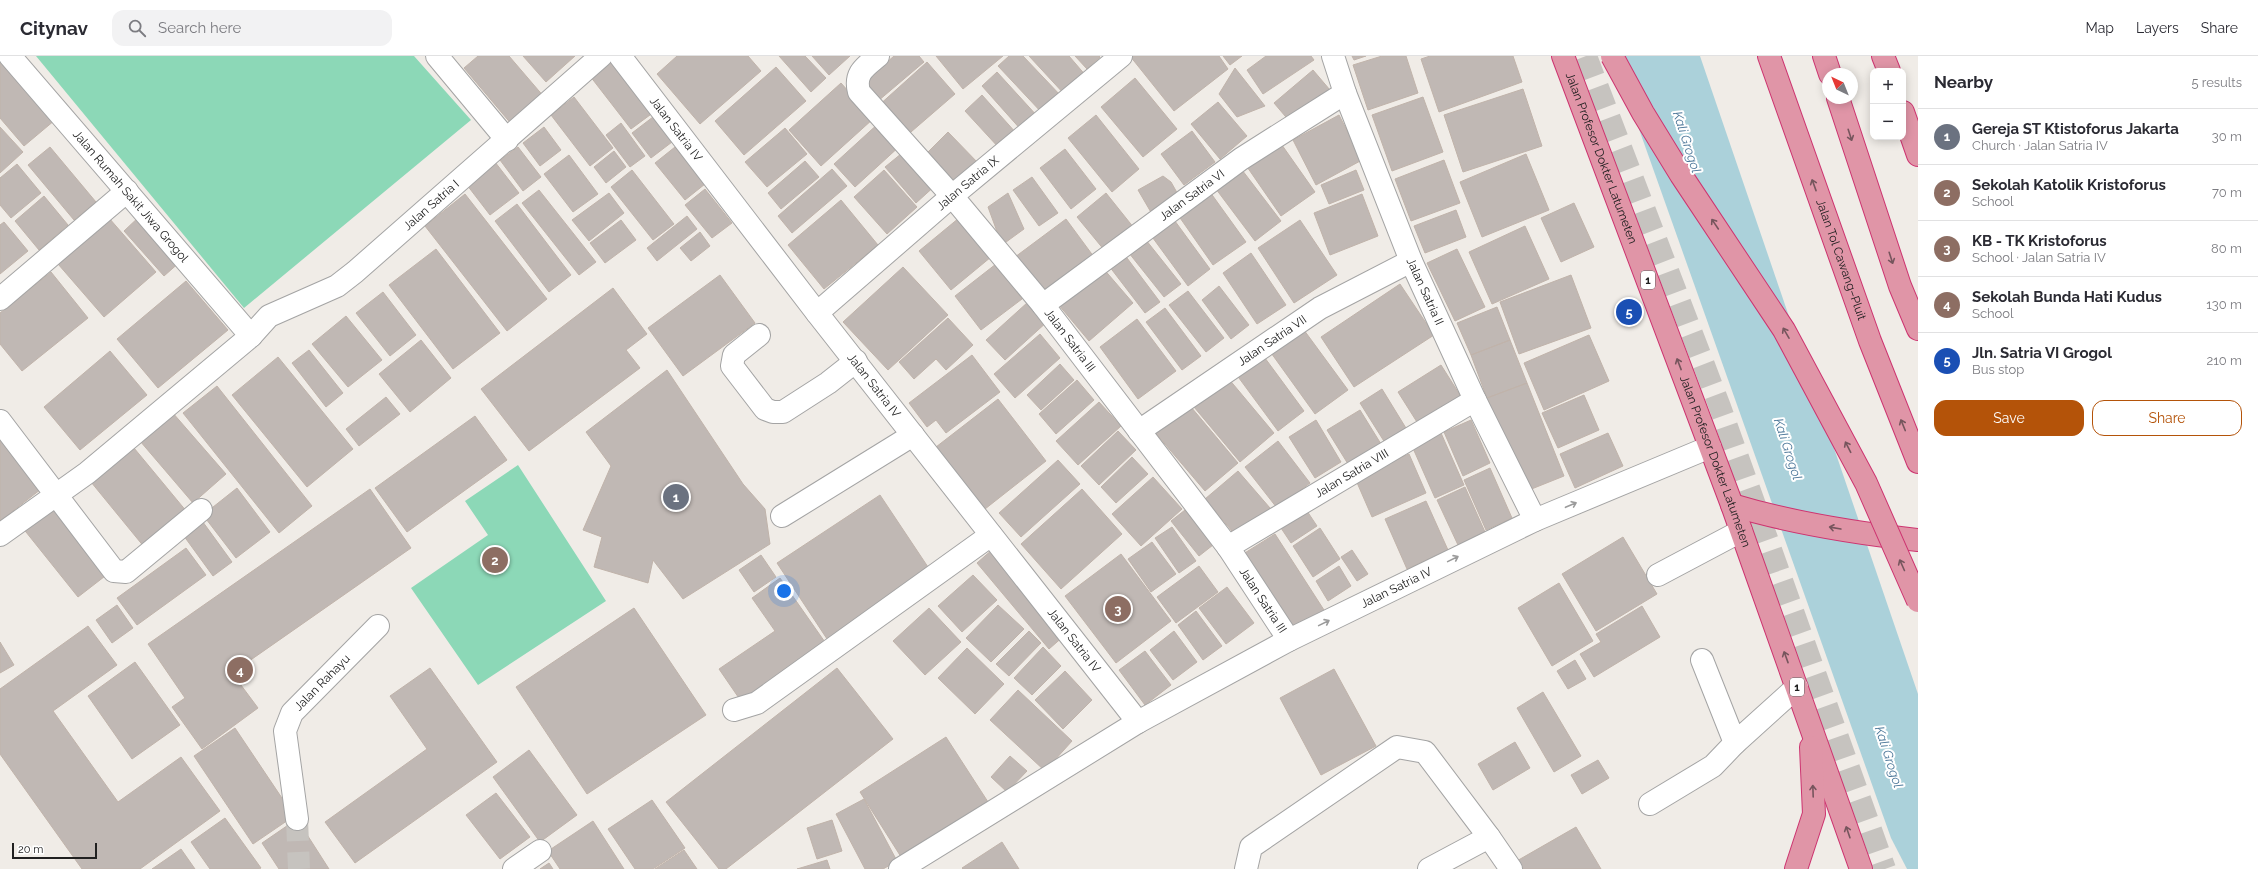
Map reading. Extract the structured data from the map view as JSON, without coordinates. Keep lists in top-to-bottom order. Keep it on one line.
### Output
{"streets":{"highway":["Jalan Profesor Dokter Latumeten","Jalan Tol Cawang–Pluit","1"],"street":["Jalan Satria IV","Jalan Satria IX","Jalan Satria VI","Jalan Rumah Sakit Jiwa Grogol","Jalan Satria I","Jalan Satria II","Jalan Satria III","Jalan Satria VII","Jalan Satria VIII","Jalan Rahayu"]},"crossings":[["Jalan Satria IV","Jalan Profesor Dokter Latumeten"],["Jalan Satria IV","Jalan Satria IX"],["Jalan Satria IV","Jalan Satria II"],["Jalan Satria IV","Jalan Satria III"],["Jalan Satria IX","Jalan Satria III"],["Jalan Satria VI","Jalan Satria II"],["Jalan Satria VI","Jalan Satria III"],["Jalan Rumah Sakit Jiwa Grogol","Jalan Satria I"],["Jalan Satria II","Jalan Satria VII"],["Jalan Satria II","Jalan Satria VIII"],["Jalan Satria III","Jalan Satria VII"],["Jalan Satria III","Jalan Satria VIII"]],"water":["Kali Grogol"],"scale_bar":"20 m","north":"top left","page":{"header":"Citynav","search":"Search here","nav":["Map","Layers","Share"],"heading":["Nearby","5 results"],"map_buttons":["+","−"],"list":[{"mark":"1","name":"Gereja ST Ktistoforus Jakarta","note":"Church · Jalan Satria IV","value":"30 m"},{"mark":"2","name":"Sekolah Katolik Kristoforus","note":"School","value":"70 m"},{"mark":"3","name":"KB - TK Kristoforus","note":"School · Jalan Satria IV","value":"80 m"},{"mark":"4","name":"Sekolah Bunda Hati Kudus","note":"School","value":"130 m"},{"mark":"5","name":"Jln. Satria VI Grogol","note":"Bus stop","value":"210 m"}],"pins":["5","1","2","3","4"],"buttons":["Save","Share"],"scale":"20 m"}}
